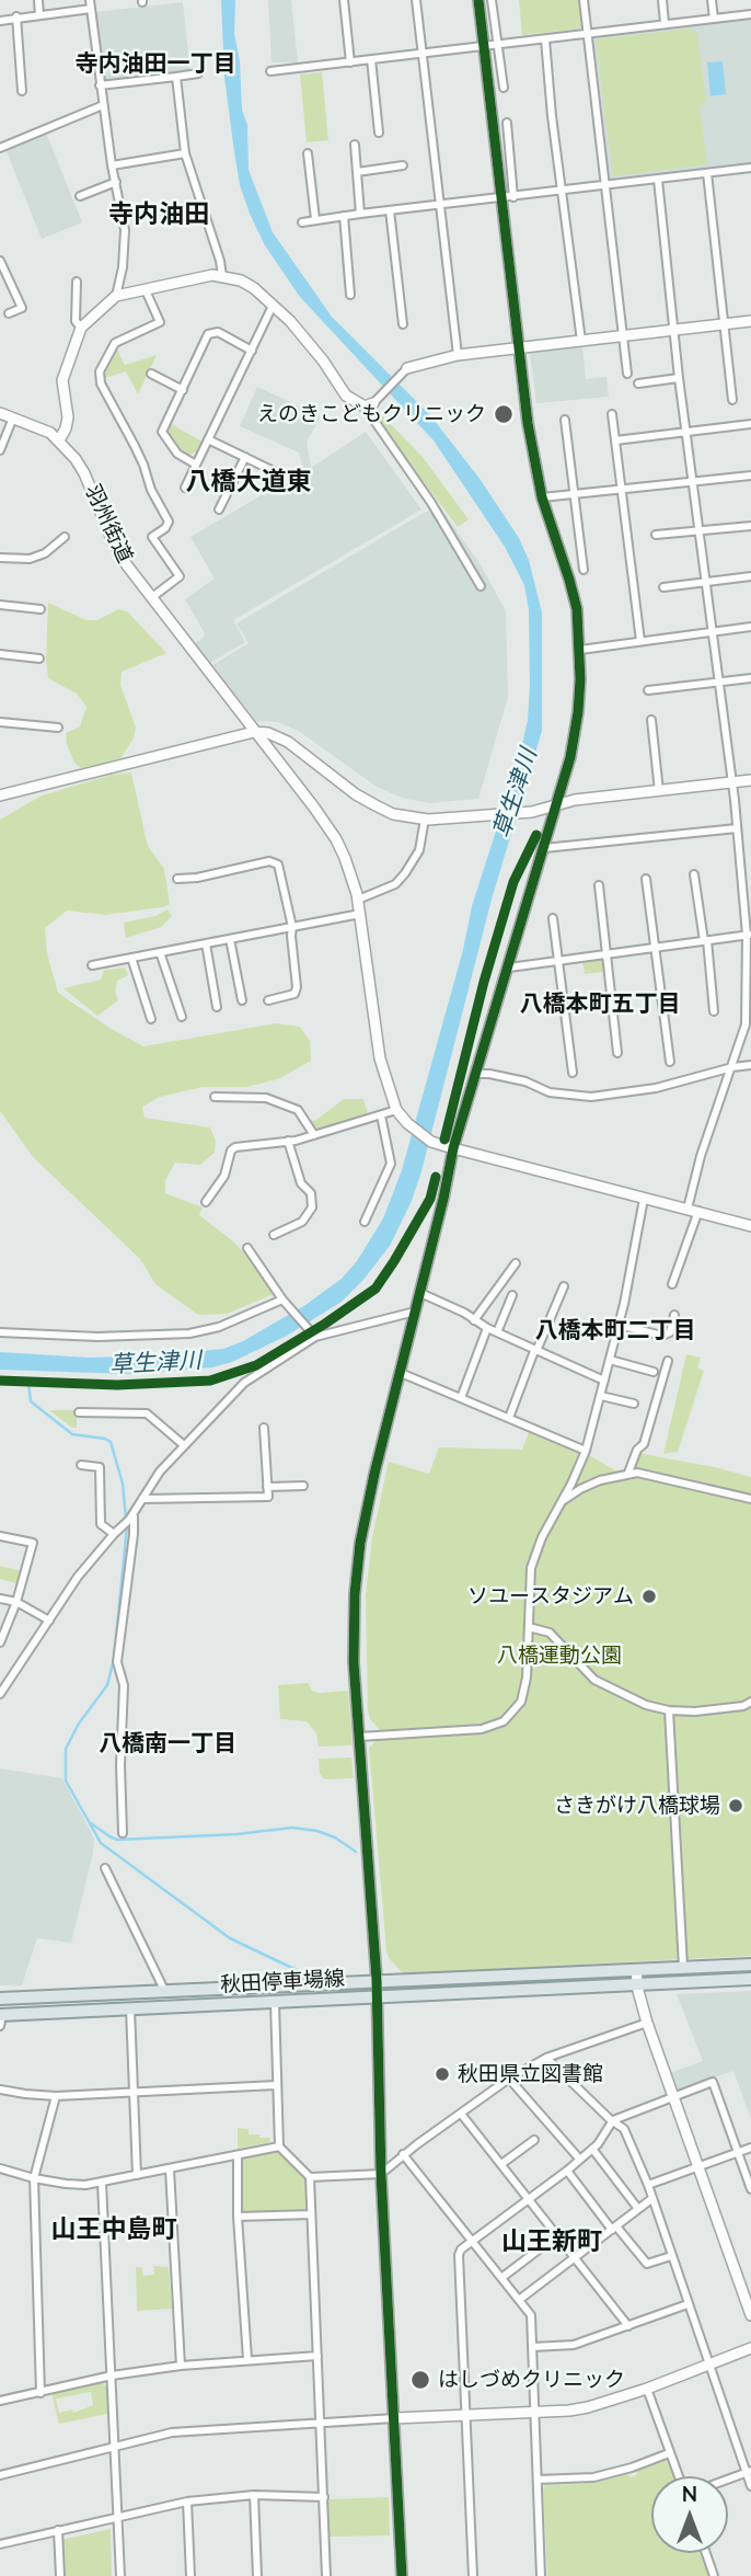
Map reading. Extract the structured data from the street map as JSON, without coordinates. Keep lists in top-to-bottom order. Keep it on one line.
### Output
{"streets":{"main road":["秋田停車場線"],"street":["羽州街道"]},"districts":["寺内油田一丁目","寺内油田","八橋大道東","八橋本町五丁目","八橋本町二丁目","八橋南一丁目","山王中島町","山王新町"],"water":["草生津川"],"parks":["八橋運動公園"],"places":["えのきこどもクリニック","ソユースタジアム","さきがけ八橋球場","秋田県立図書館","はしづめクリニック"],"north":"top"}
